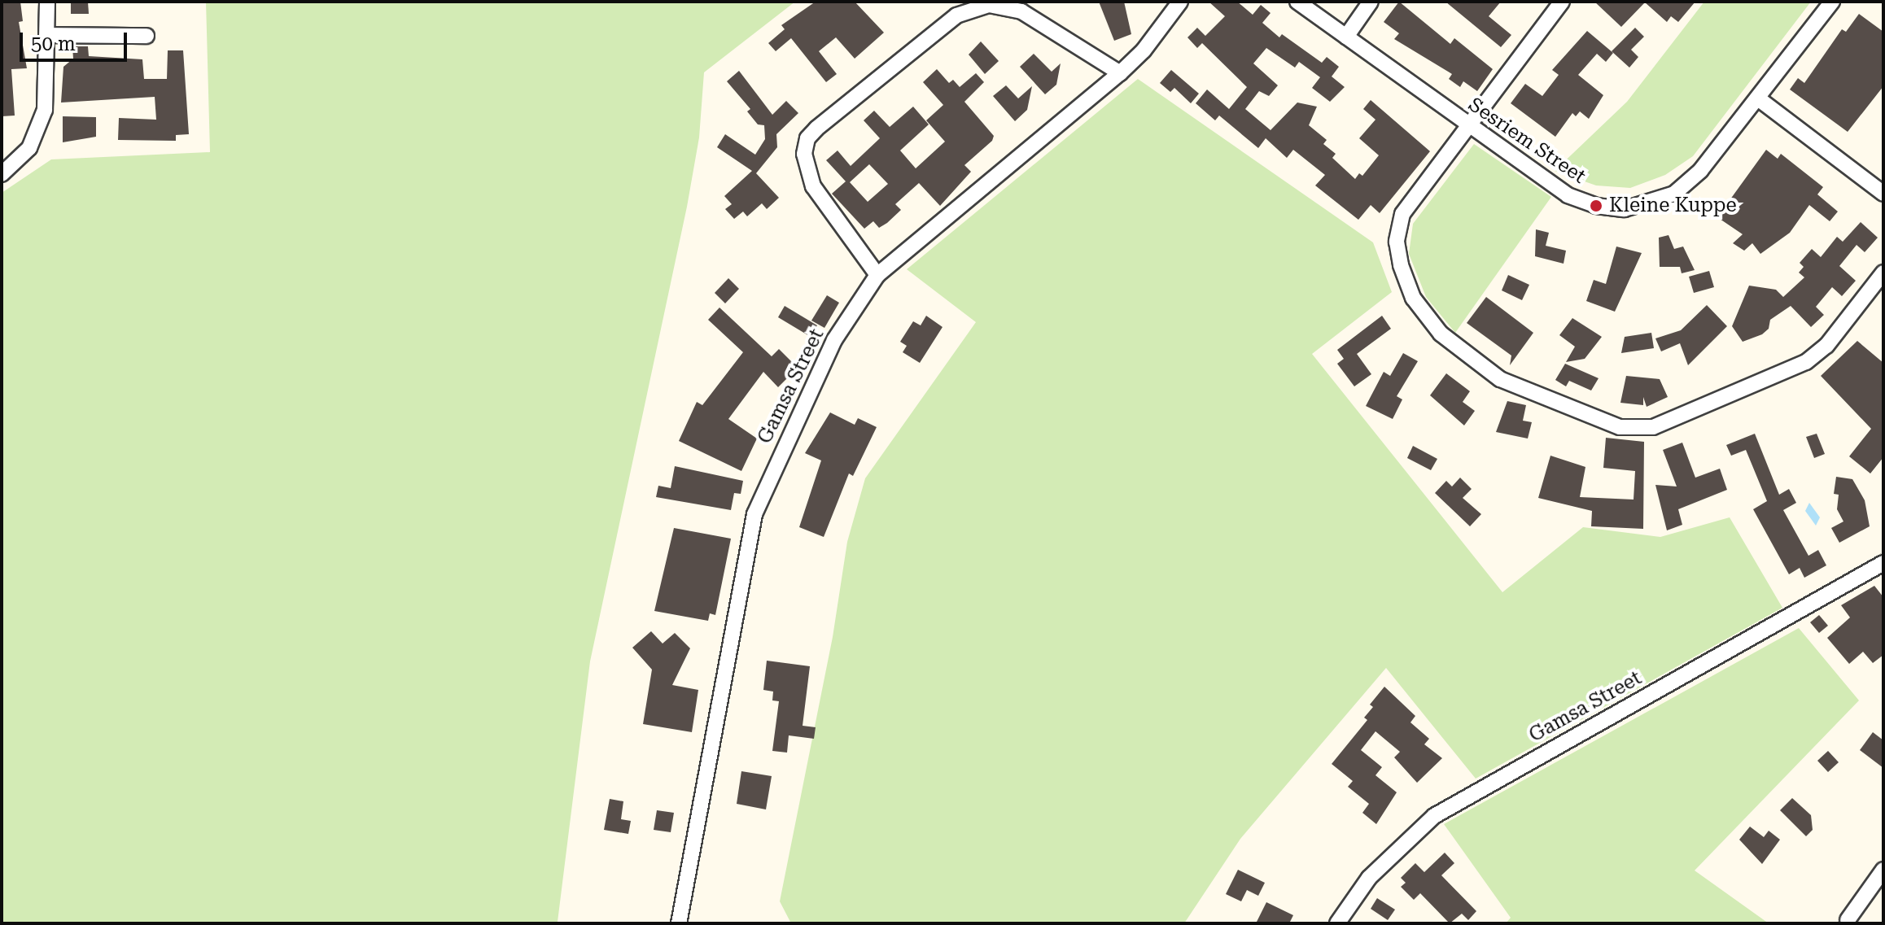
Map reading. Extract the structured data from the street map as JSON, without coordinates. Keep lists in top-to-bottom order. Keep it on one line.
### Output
{"streets":{"street":["Sesriem Street","Gamsa Street"]},"places":["Kleine Kuppe"],"scale_bar":"50 m"}
